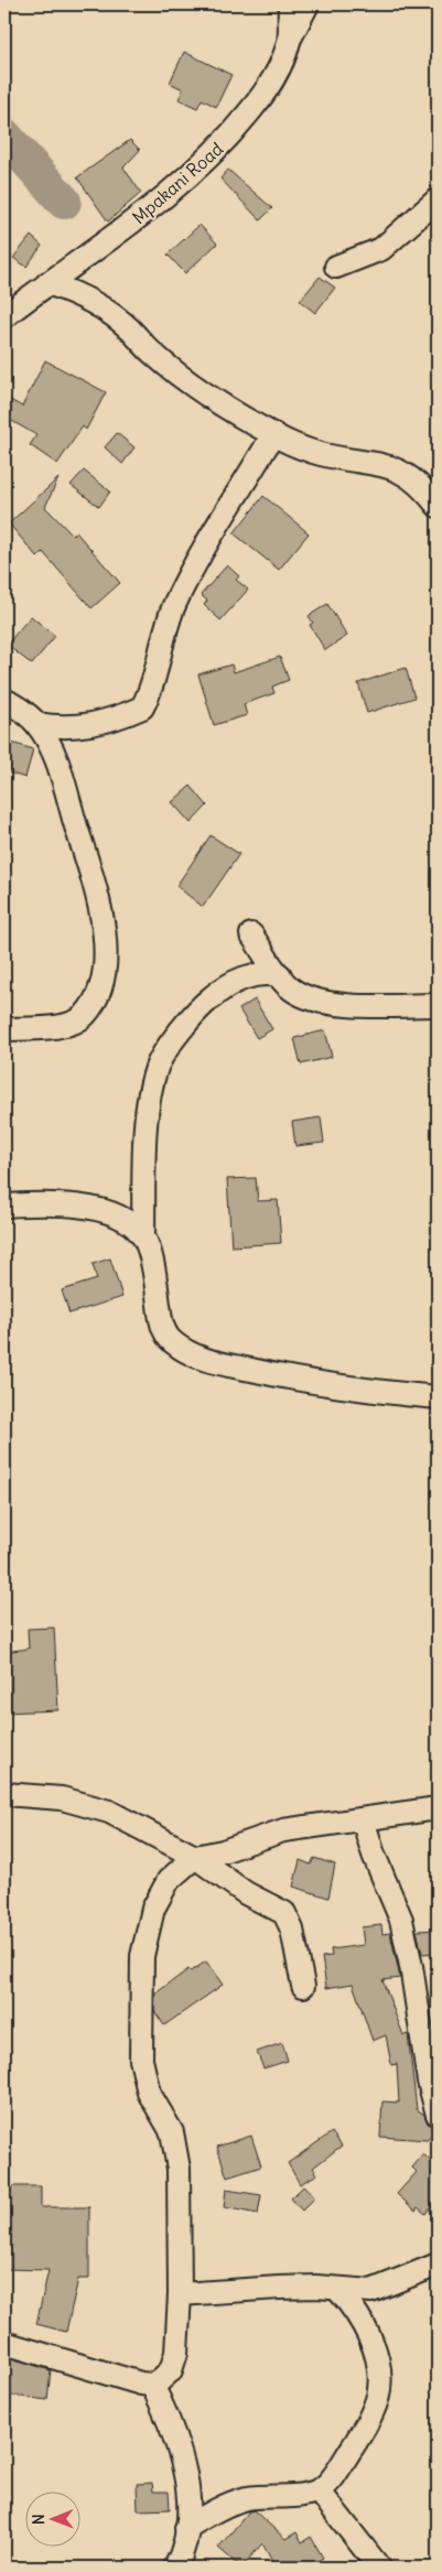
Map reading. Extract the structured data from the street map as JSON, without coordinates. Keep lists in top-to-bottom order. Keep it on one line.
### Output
{"streets":{"street":["Mpakani Road"]},"north":"left"}
